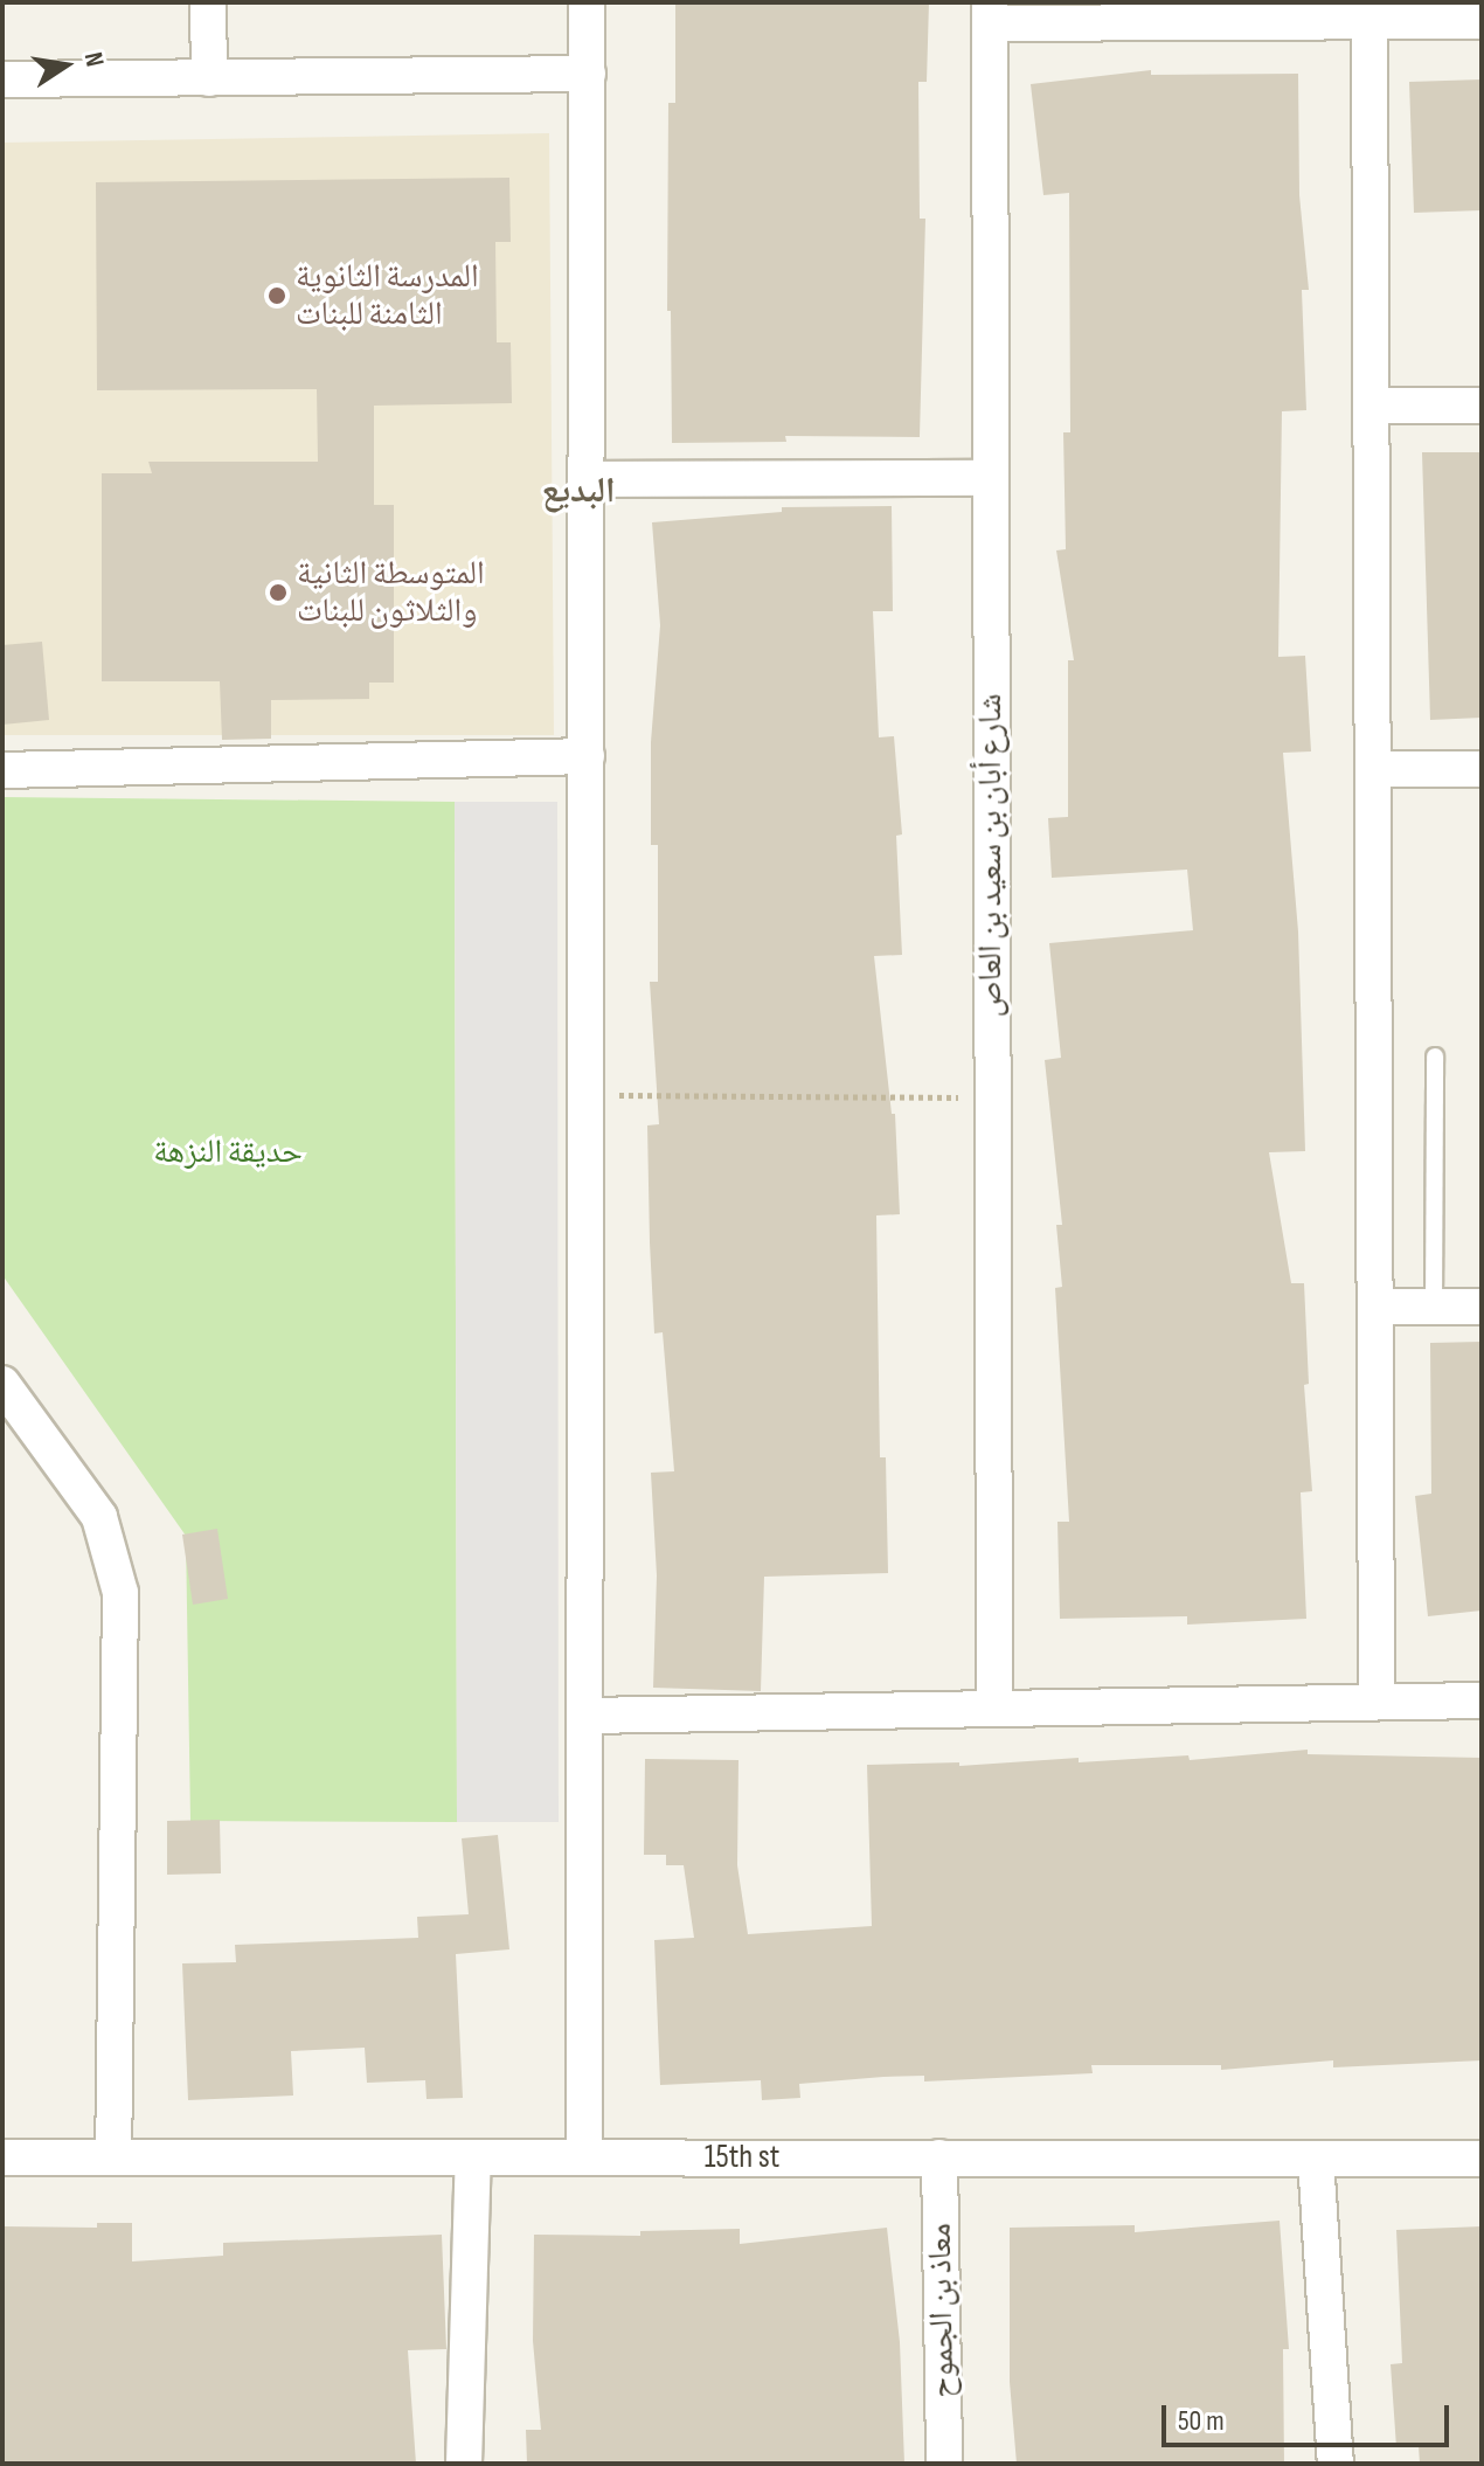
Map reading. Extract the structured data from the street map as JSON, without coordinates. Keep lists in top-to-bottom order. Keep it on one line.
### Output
{"streets":{"street":["شارع أبان بن سعيد بن العاص","15th st","معاذ بن الجموح"]},"crossings":[["15th st","معاذ بن الجموح"]],"districts":["البديع"],"parks":["حديقة النزهة"],"places":["المدرسة الثانوية الثامنة للبنات","المتوسطة الثانية والثلاثون للبنات"],"scale_bar":"50 m","north":"right"}
